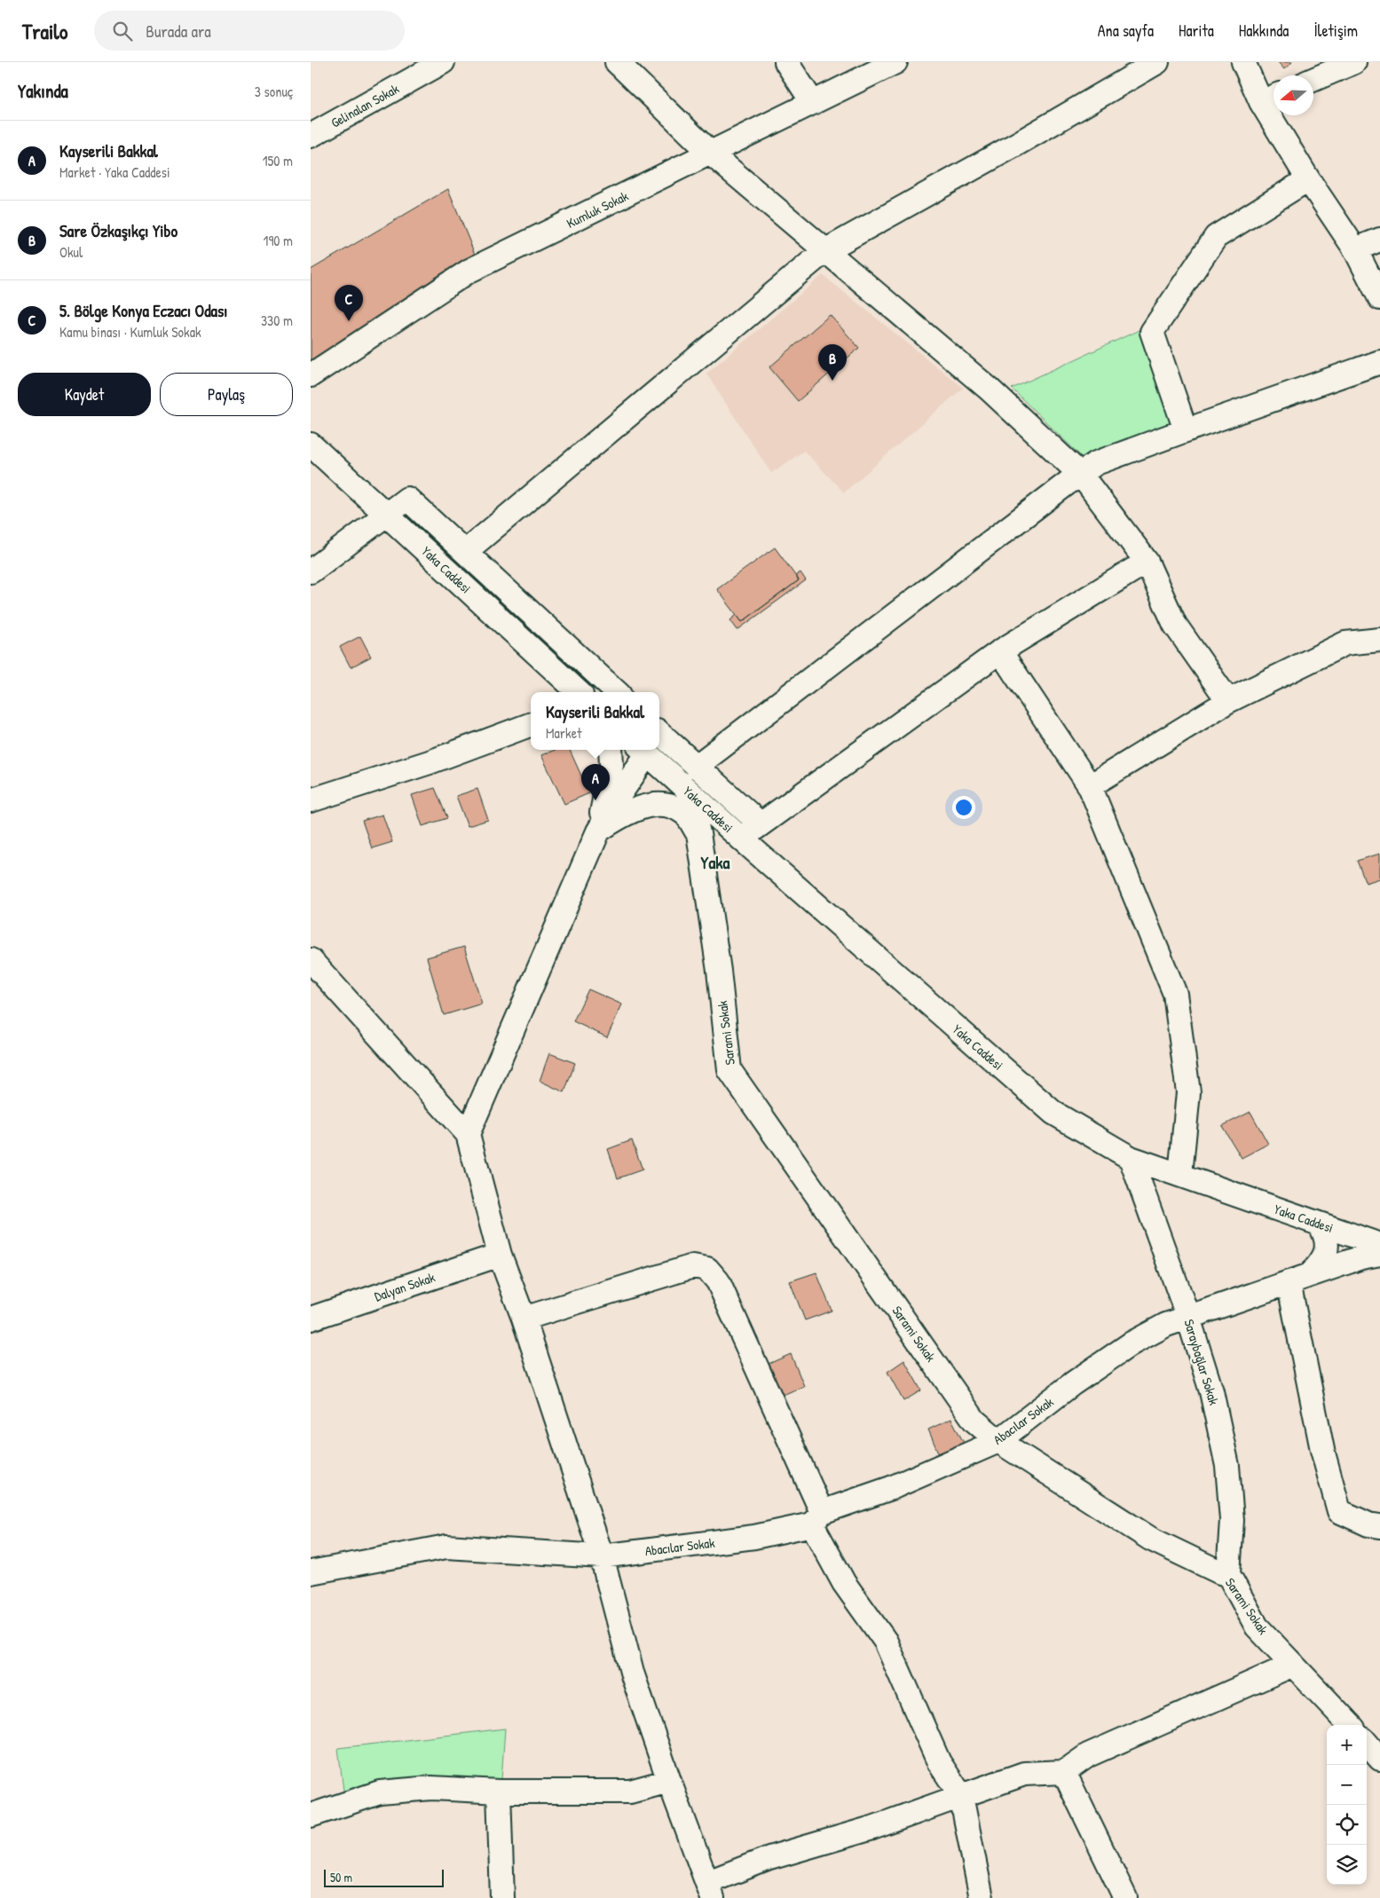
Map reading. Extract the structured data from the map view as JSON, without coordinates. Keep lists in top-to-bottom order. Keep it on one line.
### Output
{"streets":{"street":["Gelinalan Sokak","Kumluk Sokak","Yaka Caddesi","Sarami Sokak","Dalyan Sokak","Saraybağlar Sokak","Abacılar Sokak"]},"crossings":[["Yaka Caddesi","Sarami Sokak"],["Yaka Caddesi","Saraybağlar Sokak"],["Sarami Sokak","Saraybağlar Sokak"],["Sarami Sokak","Abacılar Sokak"],["Saraybağlar Sokak","Abacılar Sokak"]],"districts":["Yaka"],"scale_bar":"50 m","north":"left","page":{"header":"Trailo","search":"Burada ara","nav":["Ana sayfa","Harita","Hakkında","İletişim"],"heading":["Yakında","3 sonuç"],"list":[{"mark":"A","name":"Kayserili Bakkal","note":"Market · Yaka Caddesi","value":"150 m"},{"mark":"B","name":"Sare Özkaşıkçı Yibo","note":"Okul","value":"190 m"},{"mark":"C","name":"5. Bölge Konya Eczacı Odası","note":"Kamu binası · Kumluk Sokak","value":"330 m"}],"pins":["C","B","A"],"buttons":["Kaydet","Paylaş"],"popup":["Kayserili Bakkal","Market"],"map_buttons":["+","−"],"scale":"50 m"}}
